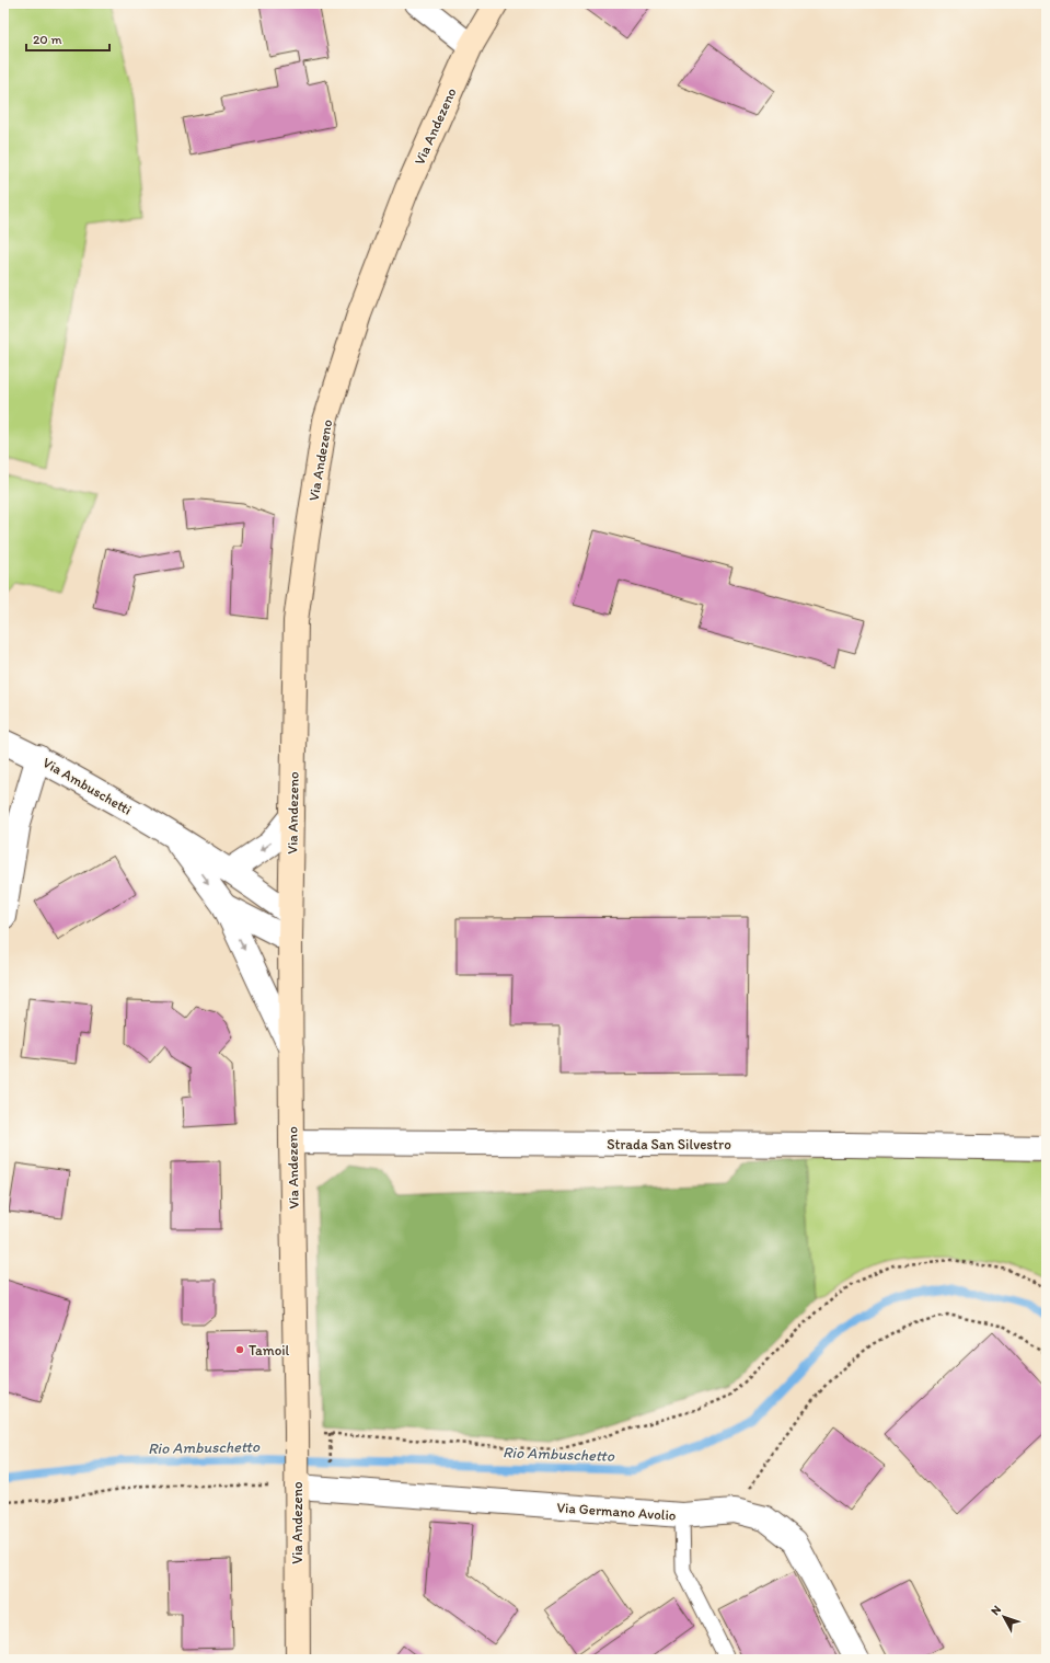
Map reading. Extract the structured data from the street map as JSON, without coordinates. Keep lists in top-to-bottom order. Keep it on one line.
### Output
{"streets":{"main road":["Via Andezeno"],"street":["Via Ambuschetti","Strada San Silvestro","Via Germano Avolio"]},"crossings":[["Via Andezeno","Via Ambuschetti"],["Via Andezeno","Strada San Silvestro"],["Via Andezeno","Via Germano Avolio"]],"one_way":["Via Ambuschetti"],"water":["Rio Ambuschetto"],"places":["Tamoil"],"scale_bar":"20 m","north":"top left"}
